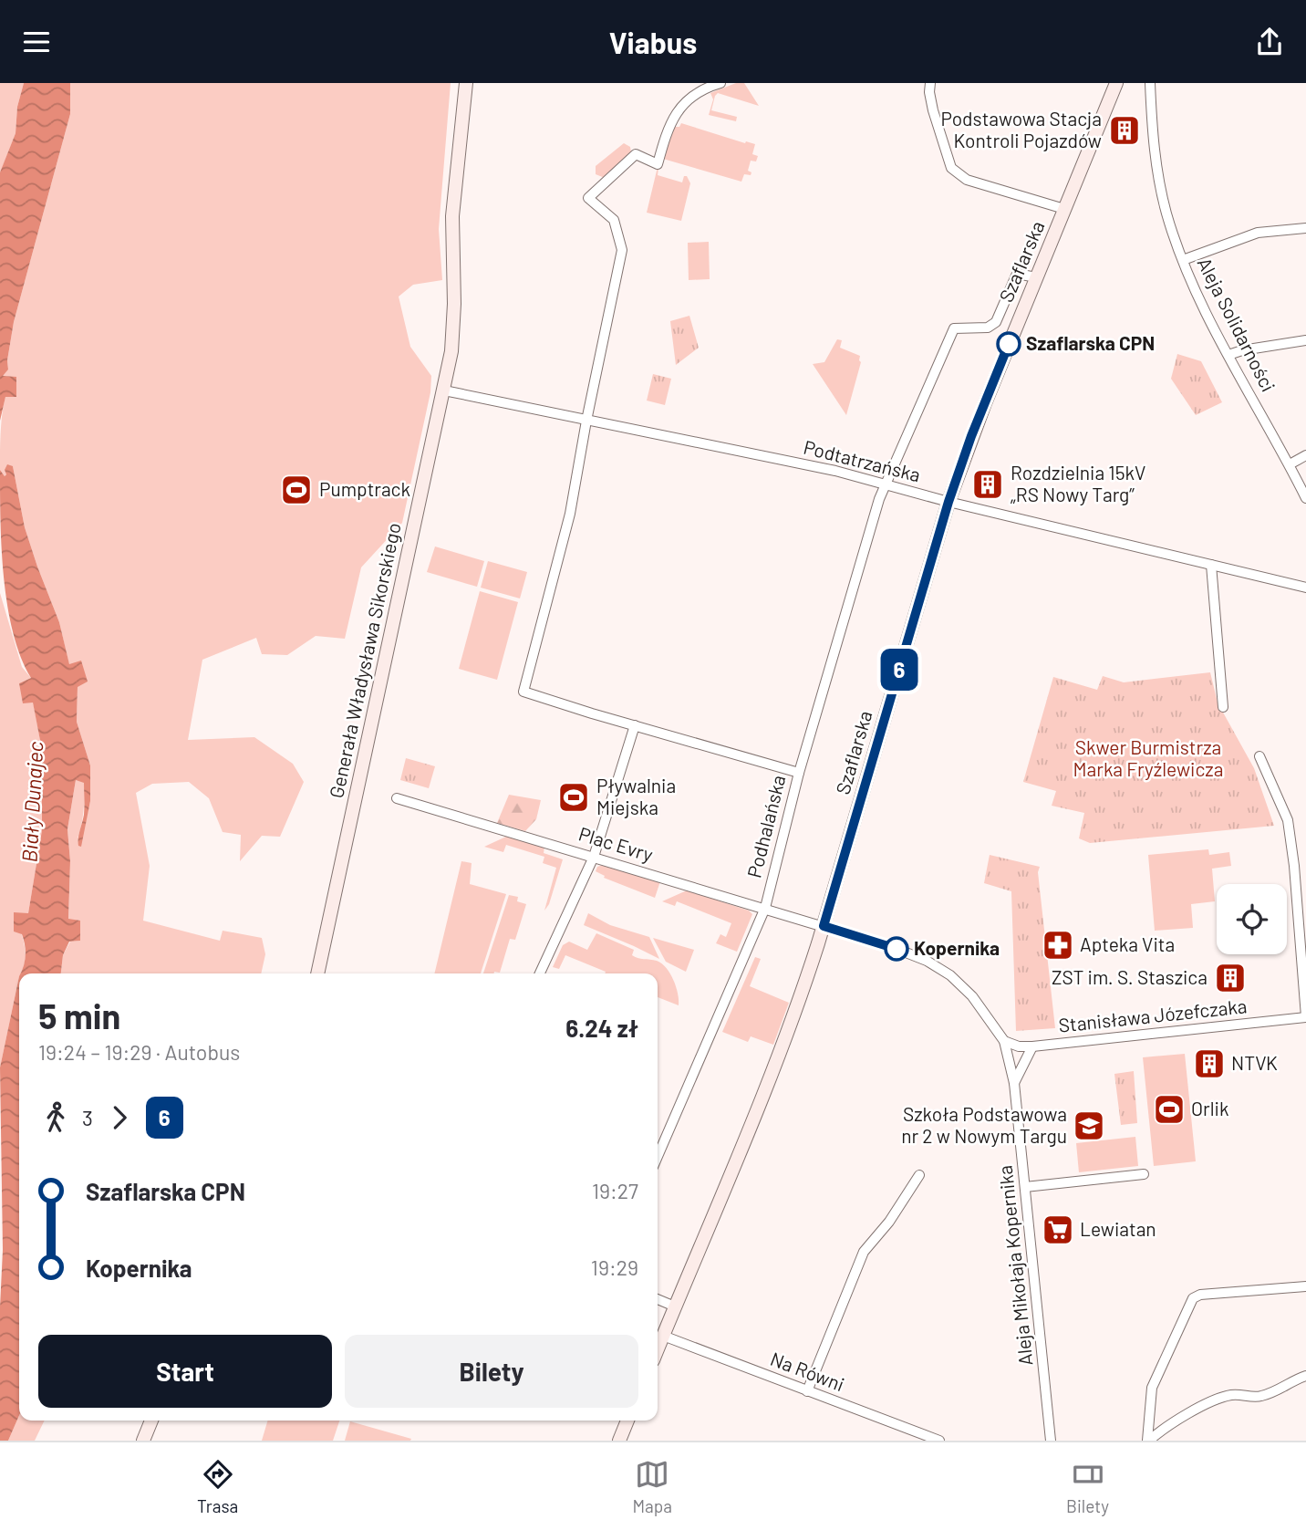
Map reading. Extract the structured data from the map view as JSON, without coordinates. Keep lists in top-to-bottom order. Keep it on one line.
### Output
{"streets":{"street":["Szaflarska","Aleja Solidarności","Podtatrzańska","Generała Władysława Sikorskiego","Podhalańska","Plac Evry","Stanisława Józefczaka","Aleja Mikołaja Kopernika","Na Równi"]},"crossings":[["Szaflarska","Podtatrzańska"],["Szaflarska","Podhalańska"],["Szaflarska","Plac Evry"],["Szaflarska","Aleja Mikołaja Kopernika"],["Szaflarska","Na Równi"],["Podtatrzańska","Generała Władysława Sikorskiego"],["Podtatrzańska","Podhalańska"],["Podhalańska","Plac Evry"],["Plac Evry","Aleja Mikołaja Kopernika"],["Stanisława Józefczaka","Aleja Mikołaja Kopernika"]],"water":["Biały Dunajec"],"parks":["Skwer Burmistrza Marka Fryźlewicza"],"places":{"building":["Podstawowa Stacja Kontroli Pojazdów","Rozdzielnia 15kV „RS Nowy Targ”","ZST im. S. Staszica","NTVK"],"other":["Szaflarska CPN","Kopernika"],"sports":["Pumptrack","Pływalnia Miejska","Orlik"],"pharmacy":["Apteka Vita"],"school or university":["Szkoła Podstawowa nr 2 w Nowym Targu"],"supermarket":["Lewiatan"]},"lines":["bus line 6"],"page":{"header":"Viabus","on_map":"6","heading":["5 min","19:24 – 19:29 · Autobus","6.24 zł"],"legs":["3","6"],"list":[{"name":"Szaflarska CPN","value":"19:27"},{"name":"Kopernika","value":"19:29"}],"buttons":["Start","Bilety"],"tabs":["Trasa","Mapa","Bilety"]}}
